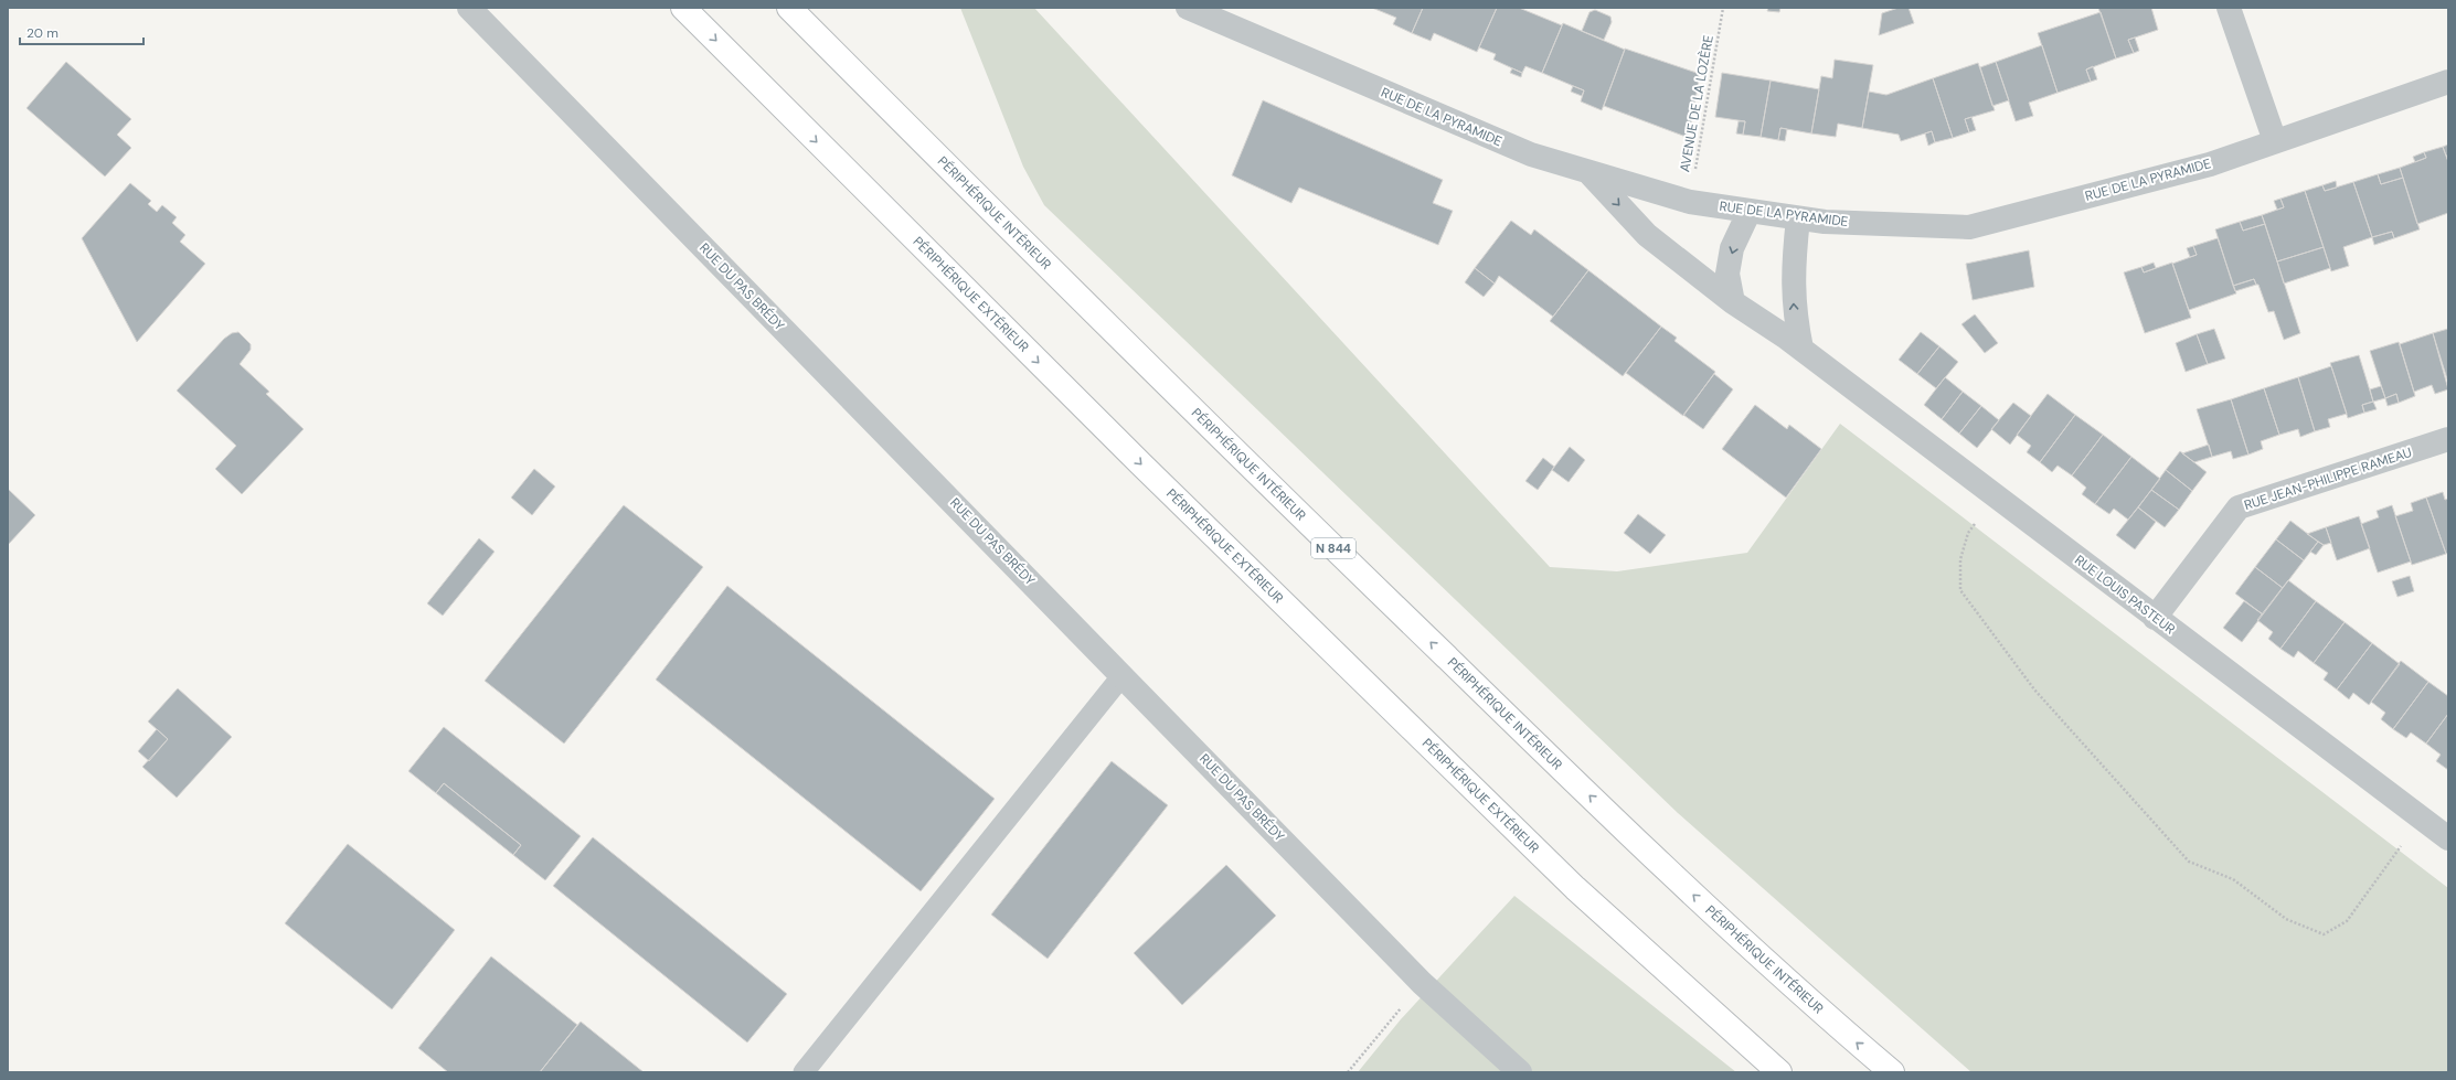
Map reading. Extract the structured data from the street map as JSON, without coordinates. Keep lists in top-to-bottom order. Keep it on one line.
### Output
{"streets":{"highway":["PÉRIPHÉRIQUE INTÉRIEUR","PÉRIPHÉRIQUE EXTÉRIEUR","N 844"],"street":["RUE DE LA PYRAMIDE","RUE DU PAS BRÉDY","RUE JEAN-PHILIPPE RAMEAU","RUE LOUIS PASTEUR"],"path":["AVENUE DE LA LOZÈRE"]},"crossings":[["AVENUE DE LA LOZÈRE","RUE DE LA PYRAMIDE"],["RUE DE LA PYRAMIDE","RUE LOUIS PASTEUR"],["RUE JEAN-PHILIPPE RAMEAU","RUE LOUIS PASTEUR"]],"one_way":["PÉRIPHÉRIQUE INTÉRIEUR","PÉRIPHÉRIQUE EXTÉRIEUR"],"scale_bar":"20 m"}
